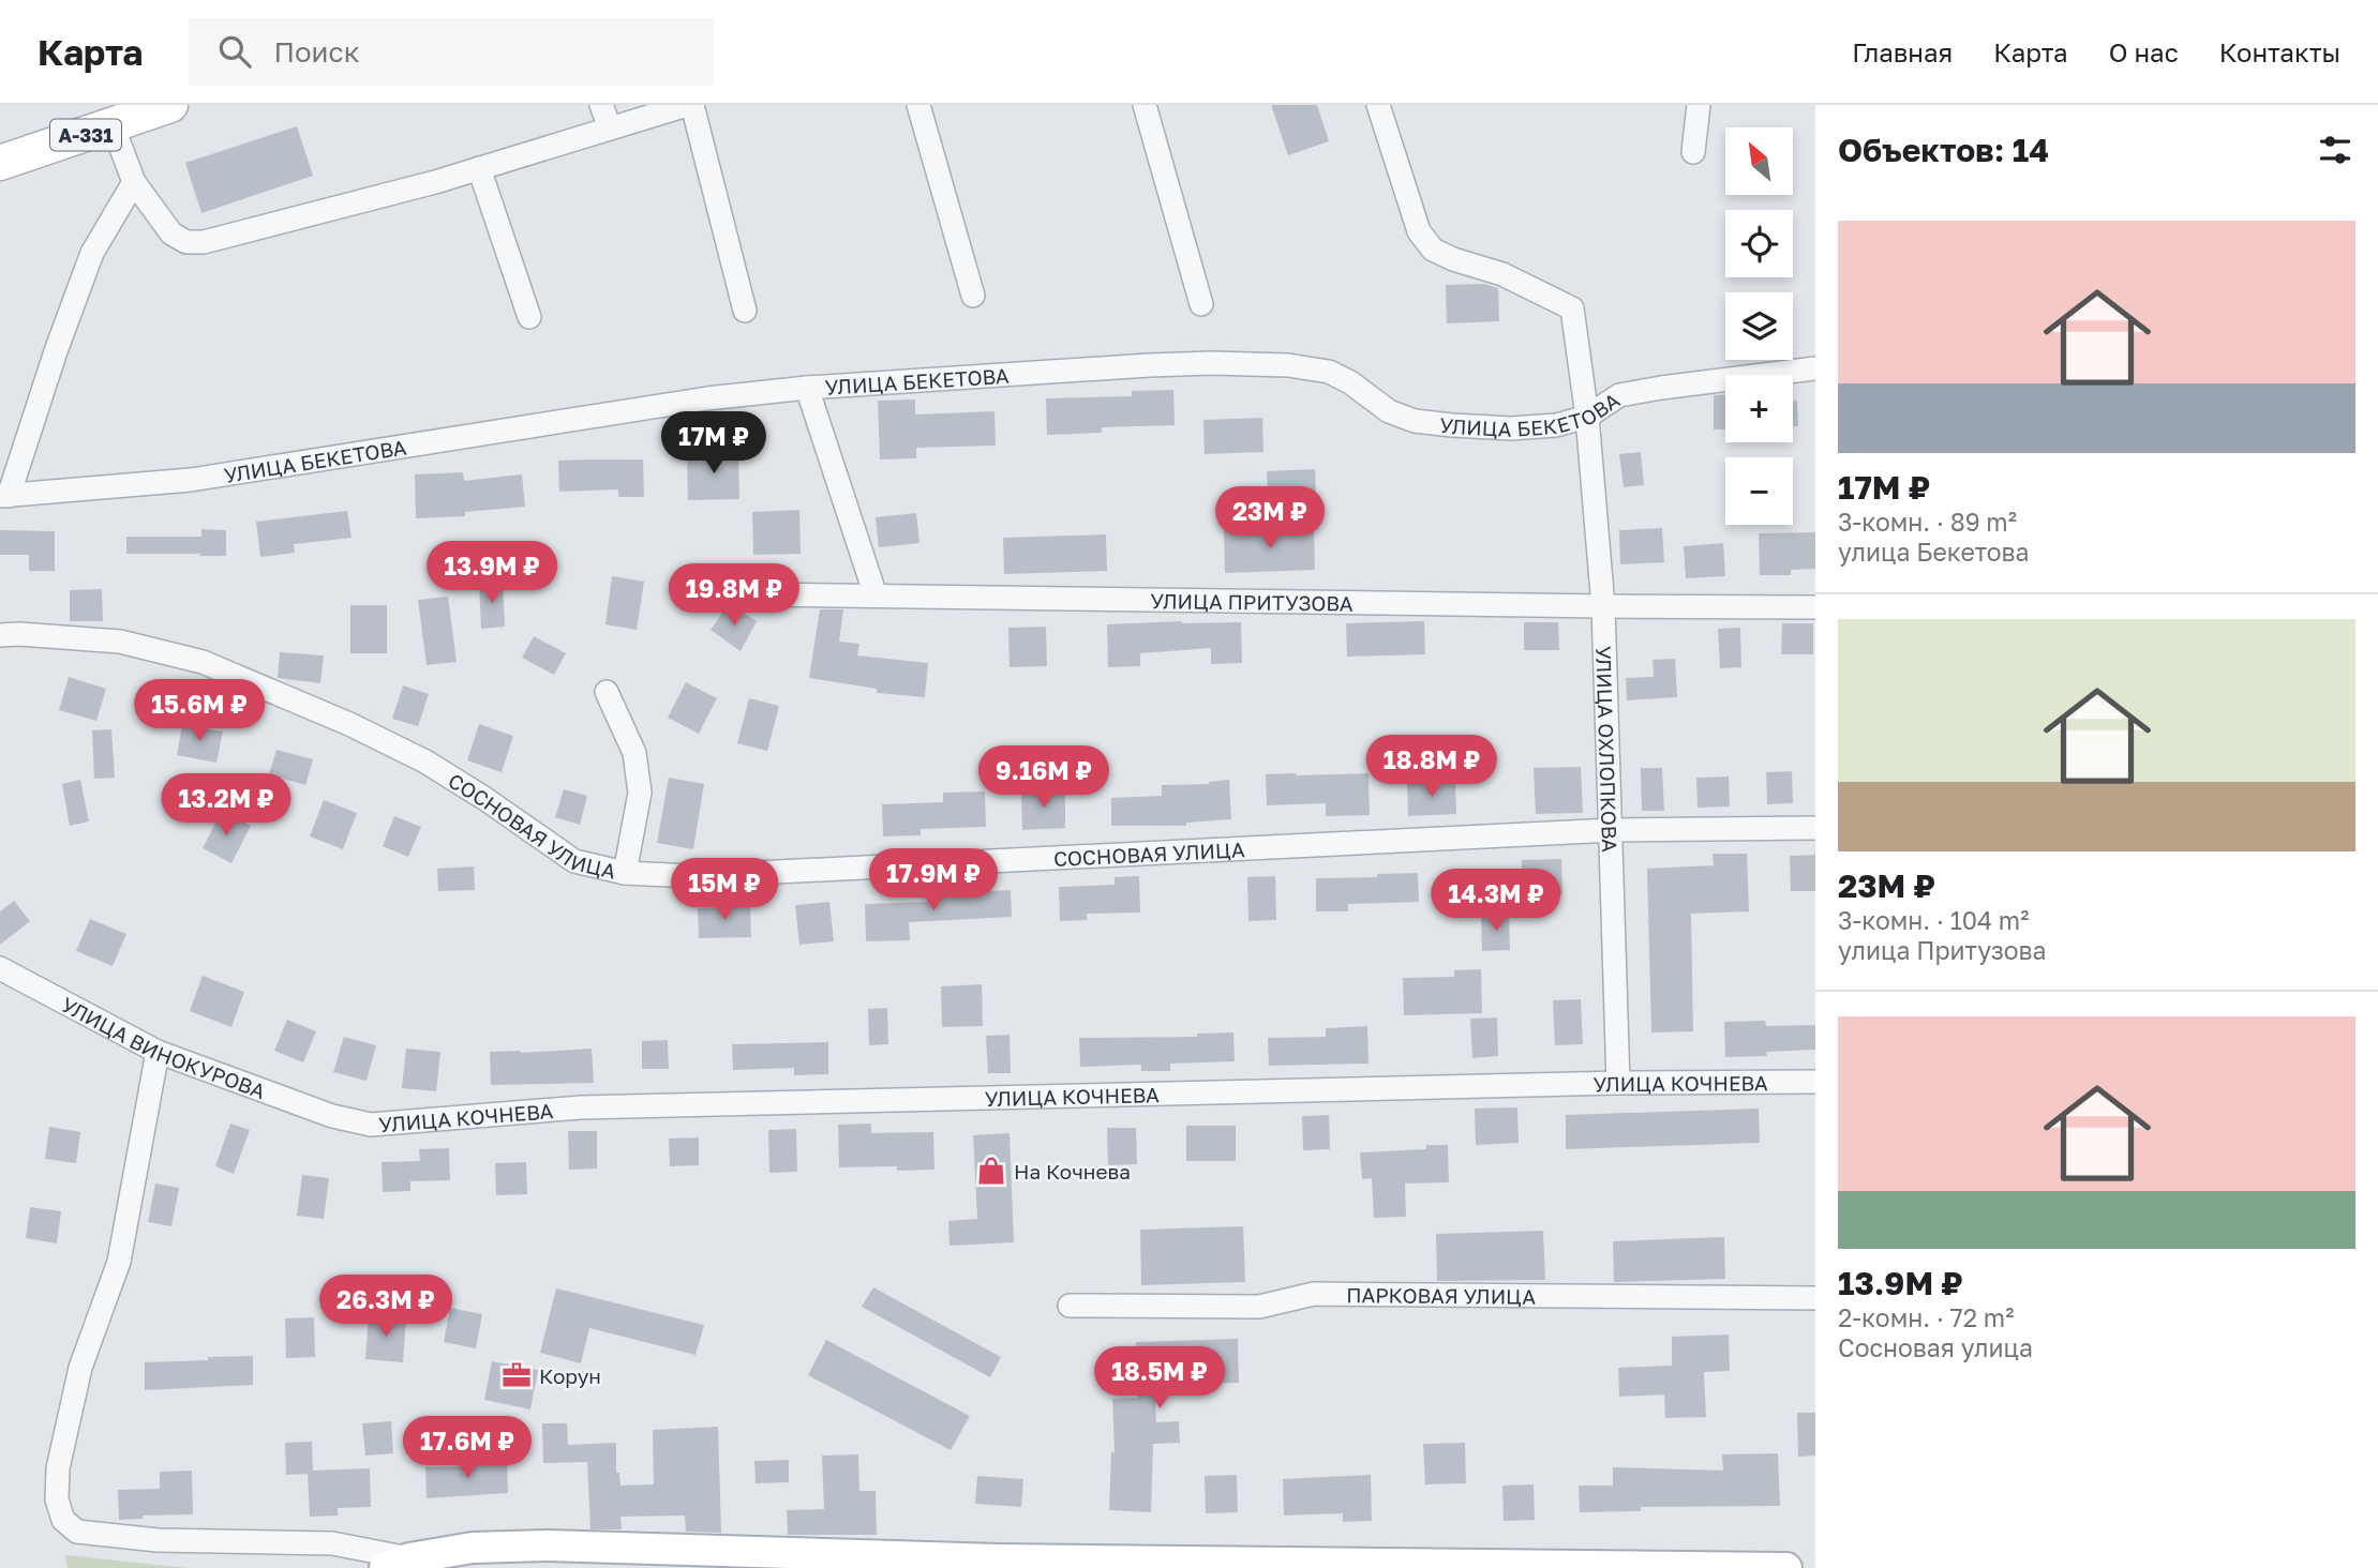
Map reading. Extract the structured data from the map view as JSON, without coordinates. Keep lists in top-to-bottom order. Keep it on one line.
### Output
{"streets":{"main road":["А-331"],"street":["УЛИЦА БЕКЕТОВА","УЛИЦА ПРИТУЗОВА","УЛИЦА ОХЛОПКОВА","СОСНОВАЯ УЛИЦА","УЛИЦА ВИНОКУРОВА","УЛИЦА КОЧНЕВА","ПАРКОВАЯ УЛИЦА"]},"crossings":[["УЛИЦА БЕКЕТОВА","УЛИЦА ОХЛОПКОВА"],["УЛИЦА ПРИТУЗОВА","УЛИЦА ОХЛОПКОВА"],["УЛИЦА ОХЛОПКОВА","СОСНОВАЯ УЛИЦА"],["УЛИЦА ОХЛОПКОВА","УЛИЦА КОЧНЕВА"],["УЛИЦА ВИНОКУРОВА","УЛИЦА КОЧНЕВА"]],"places":{"shop":["На Кочнева"],"office":["Корун"]},"north":"top left","page":{"header":"Карта","search":"Поиск","nav":["Главная","Карта","О нас","Контакты"],"heading":"Объектов: 14","map_buttons":["+","−"],"list":[{"name":"17M ₽","note":"3-комн. · 89 m² · улица Бекетова"},{"name":"23M ₽","note":"3-комн. · 104 m² · улица Притузова"},{"name":"13.9M ₽","note":"2-комн. · 72 m² · Сосновая улица"}],"price":["17M ₽","23M ₽","13.9M ₽","19.8M ₽","15.6M ₽","18.8M ₽","9.16M ₽","13.2M ₽","17.9M ₽","15M ₽","14.3M ₽","26.3M ₽","18.5M ₽","17.6M ₽"]}}
